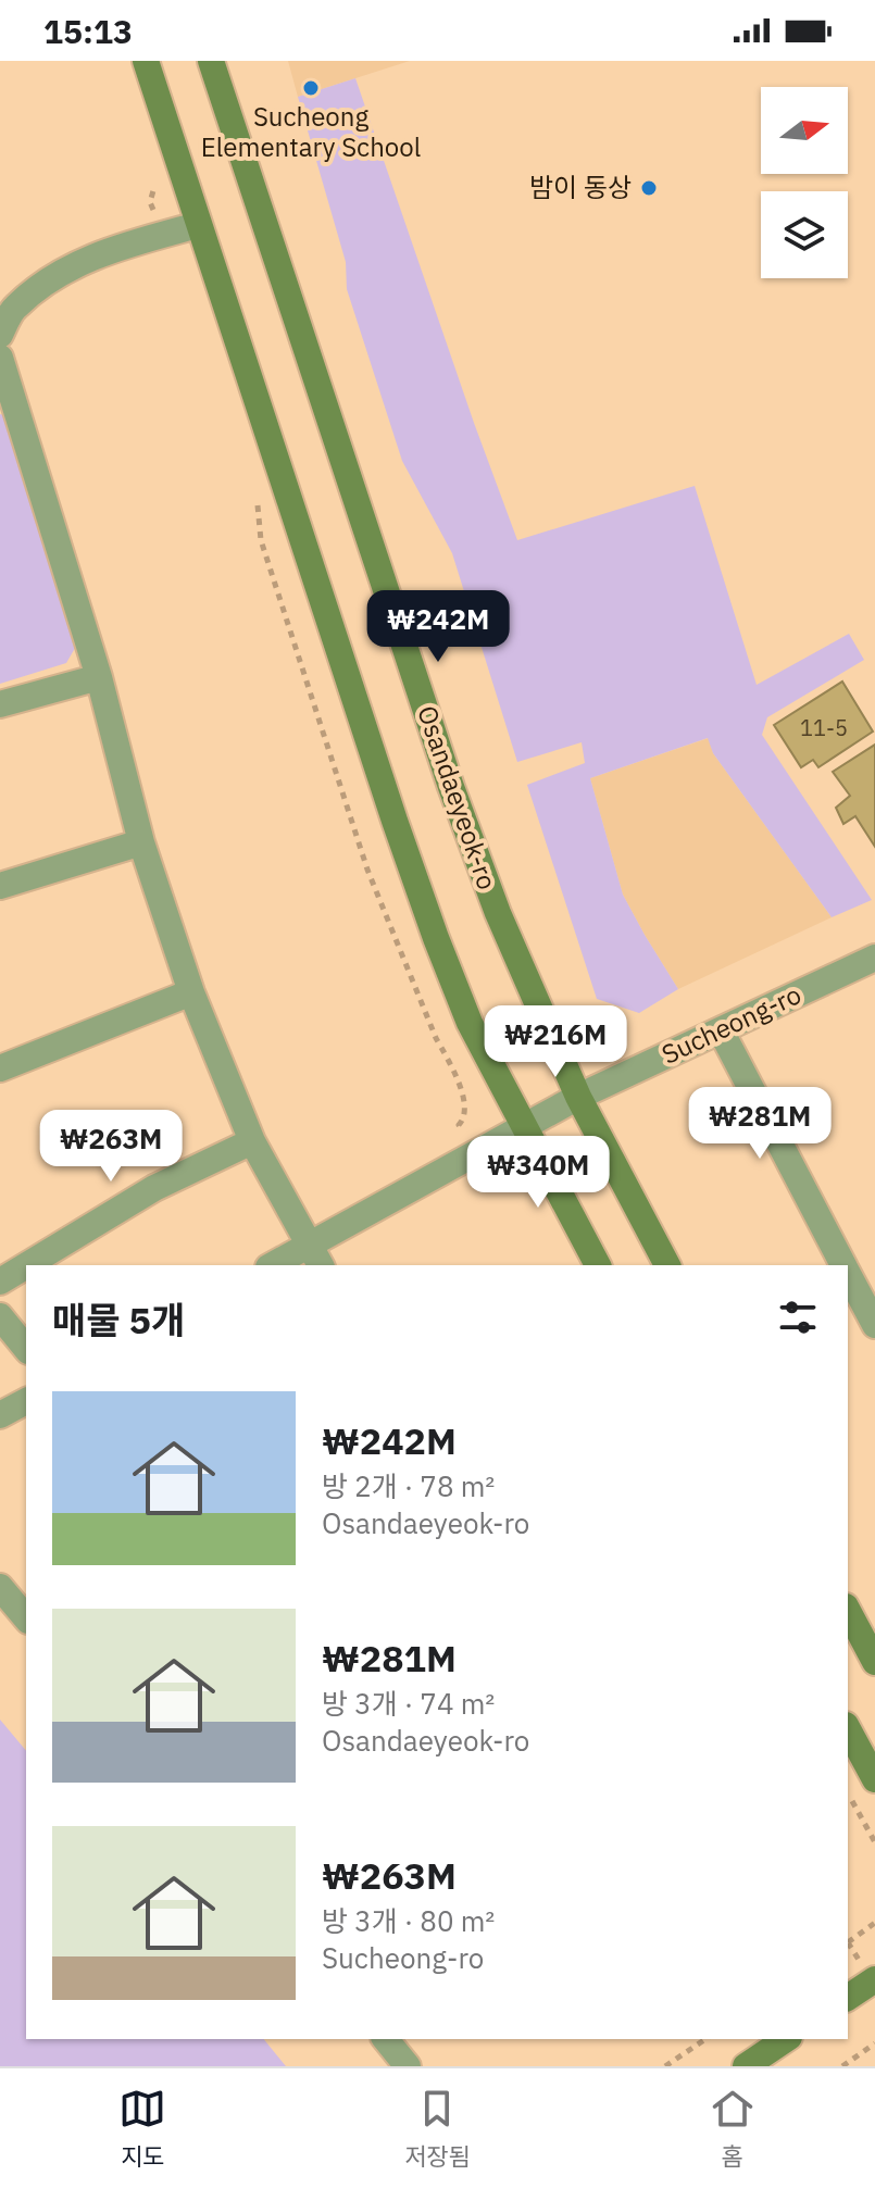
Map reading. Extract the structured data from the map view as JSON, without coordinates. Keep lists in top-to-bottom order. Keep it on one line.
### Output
{"streets":{"main road":["Osandaeyeok-ro"],"street":["Sucheong-ro"]},"crossings":[["Osandaeyeok-ro","Sucheong-ro"]],"places":["Sucheong Elementary School","밤이 동상"],"house_numbers":["11-5"],"north":"right","page":{"status":"15:13","price":["₩242M","₩216M","₩281M","₩263M","₩340M"],"heading":"매물 5개","list":[{"name":"₩242M","note":"방 2개 · 78 m² · Osandaeyeok-ro"},{"name":"₩281M","note":"방 3개 · 74 m² · Osandaeyeok-ro"},{"name":"₩263M","note":"방 3개 · 80 m² · Sucheong-ro"}],"tabs":["지도","저장됨","홈"]}}
